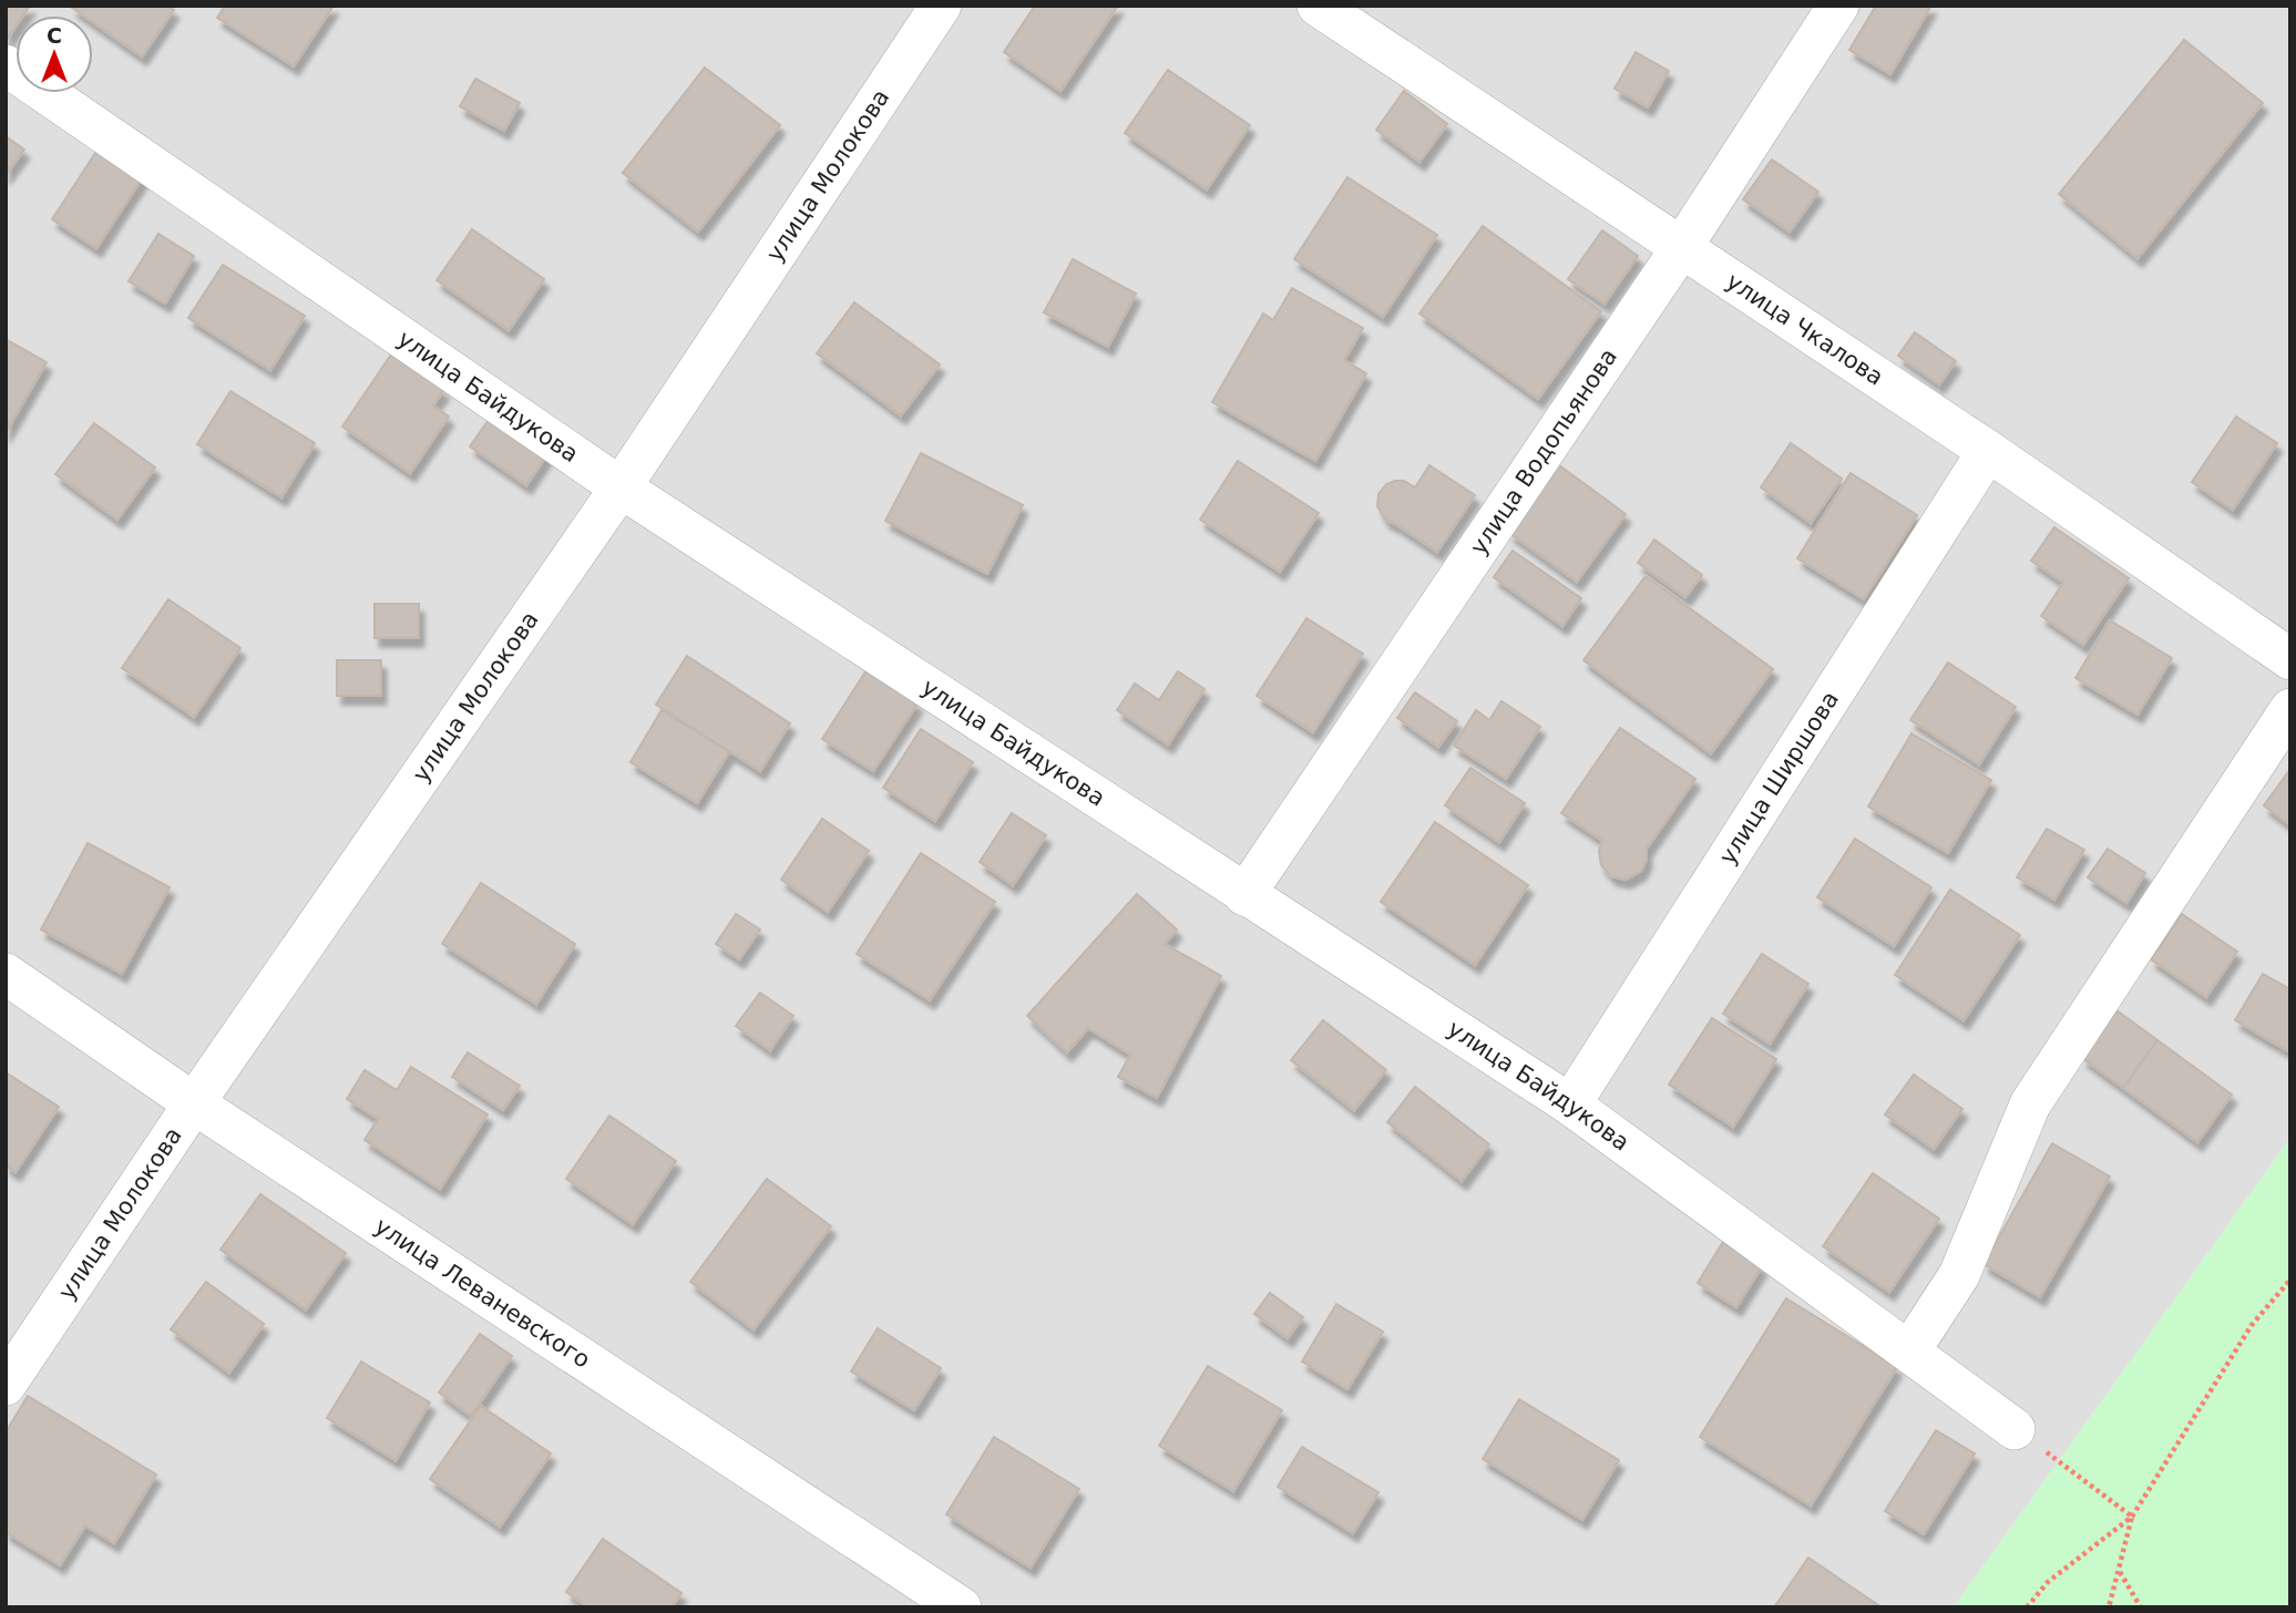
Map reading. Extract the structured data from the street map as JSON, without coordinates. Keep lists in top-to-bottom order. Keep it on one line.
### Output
{"streets":{"street":["улица Молокова","улица Чкалова","улица Байдукова","улица Водопьянова","улица Ширшова","улица Леваневского"]},"crossings":[["улица Молокова","улица Байдукова"],["улица Молокова","улица Леваневского"],["улица Чкалова","улица Водопьянова"],["улица Чкалова","улица Ширшова"],["улица Байдукова","улица Водопьянова"],["улица Байдукова","улица Ширшова"]],"north":"top"}
